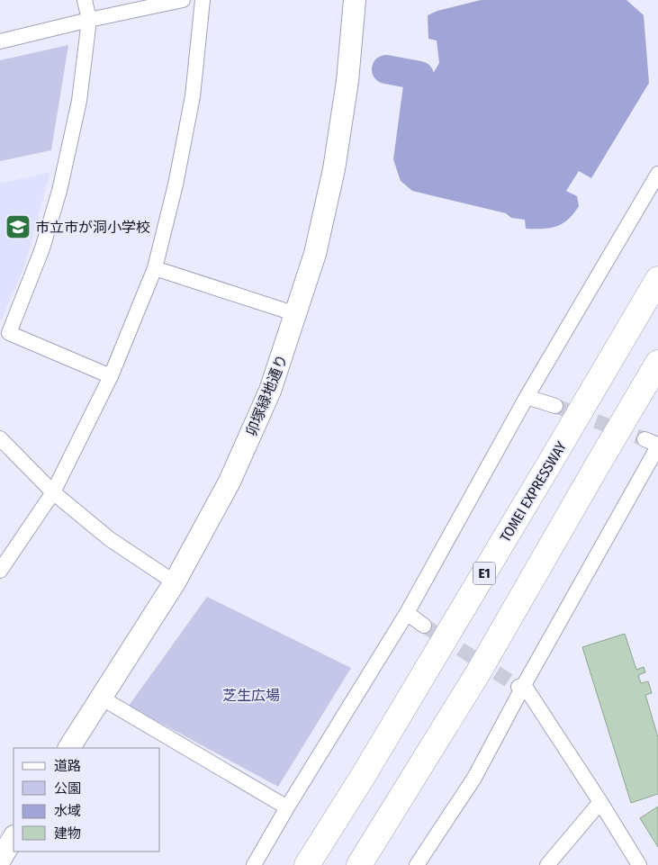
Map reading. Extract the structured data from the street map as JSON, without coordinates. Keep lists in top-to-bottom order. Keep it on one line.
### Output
{"streets":{"highway":["TOMEI EXPRESSWAY","E1"],"street":["卯塚緑地通り"]},"parks":["芝生広場"],"places":{"school or university":["市立市が洞小学校"]},"legend":["道路","公園","水域","建物"]}
